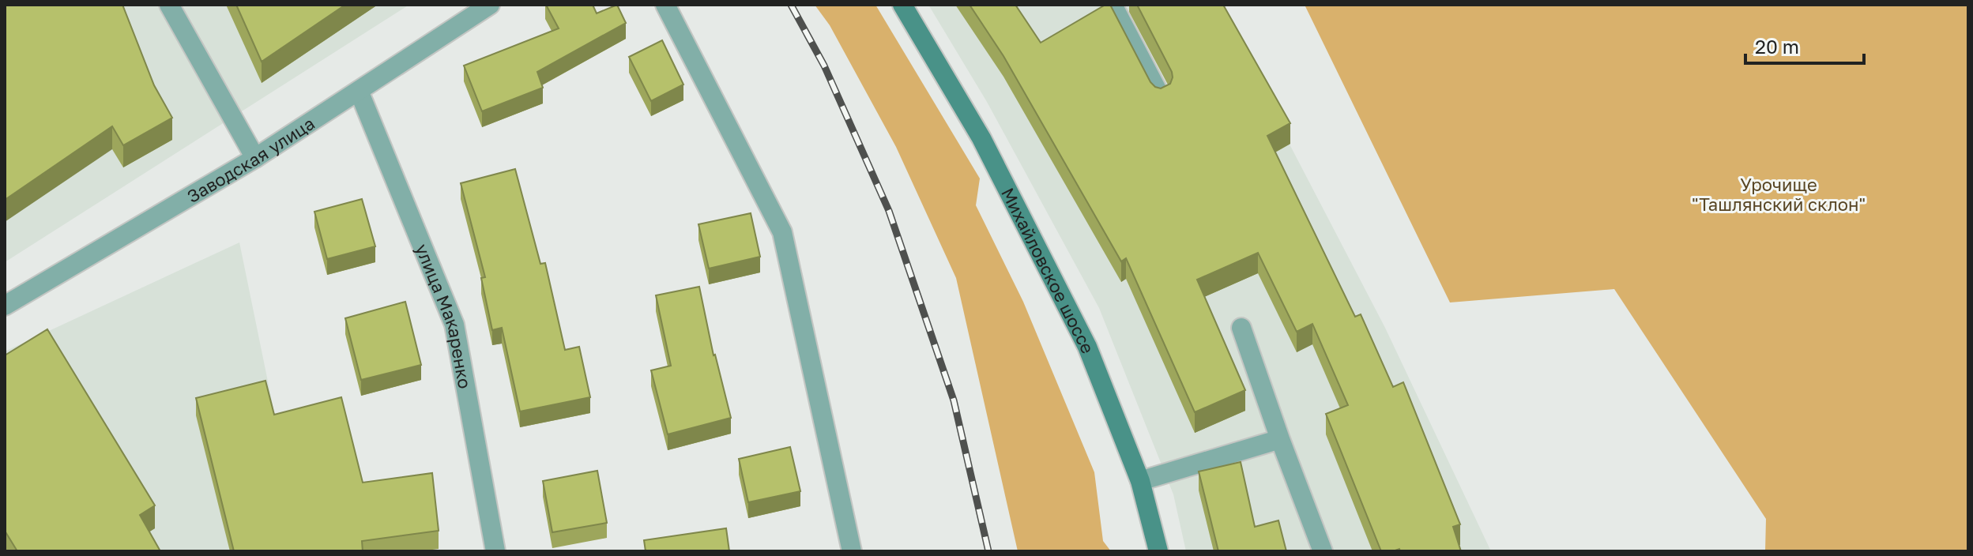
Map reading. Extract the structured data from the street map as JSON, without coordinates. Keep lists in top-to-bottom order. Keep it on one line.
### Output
{"streets":{"main road":["Михайловское шоссе"],"street":["Заводская улица","улица Макаренко"]},"crossings":[["Заводская улица","улица Макаренко"]],"parks":["Урочище \"Ташлянский склон\""],"scale_bar":"20 m"}
